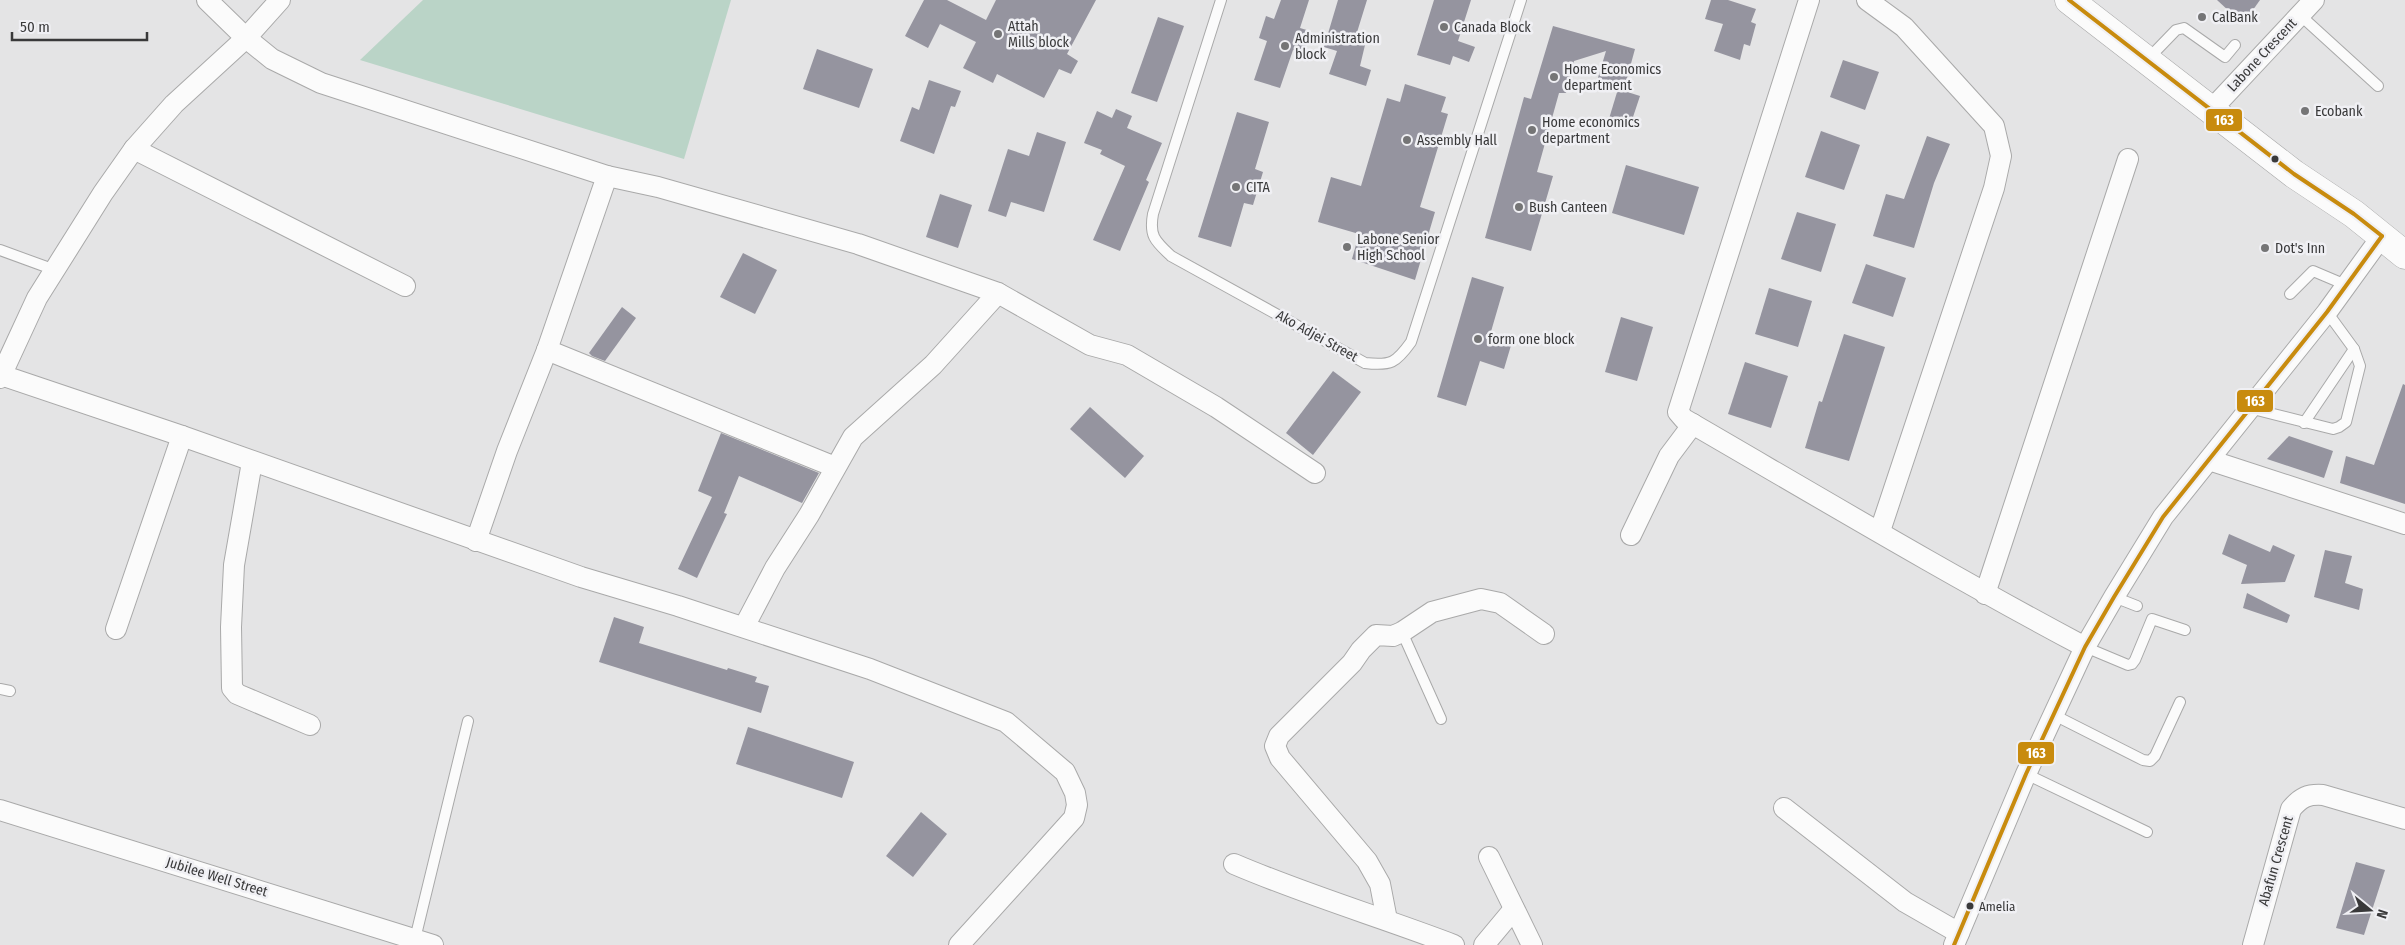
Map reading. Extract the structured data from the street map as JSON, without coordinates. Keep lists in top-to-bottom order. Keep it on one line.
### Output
{"streets":{"street":["Labone Crescent","Abafun Crescent","Jubilee Well Street"],"lane":["Ako Adjei Street"]},"places":["CalBank","Canada Block","Attah Mills block","Administration block","Home Economics department","Ecobank","Home economics department","Assembly Hall","CITA","Bush Canteen","Labone Senior High School","Dot's Inn","form one block","Amelia"],"lines":["transit line 163"],"scale_bar":"50 m","north":"right"}
